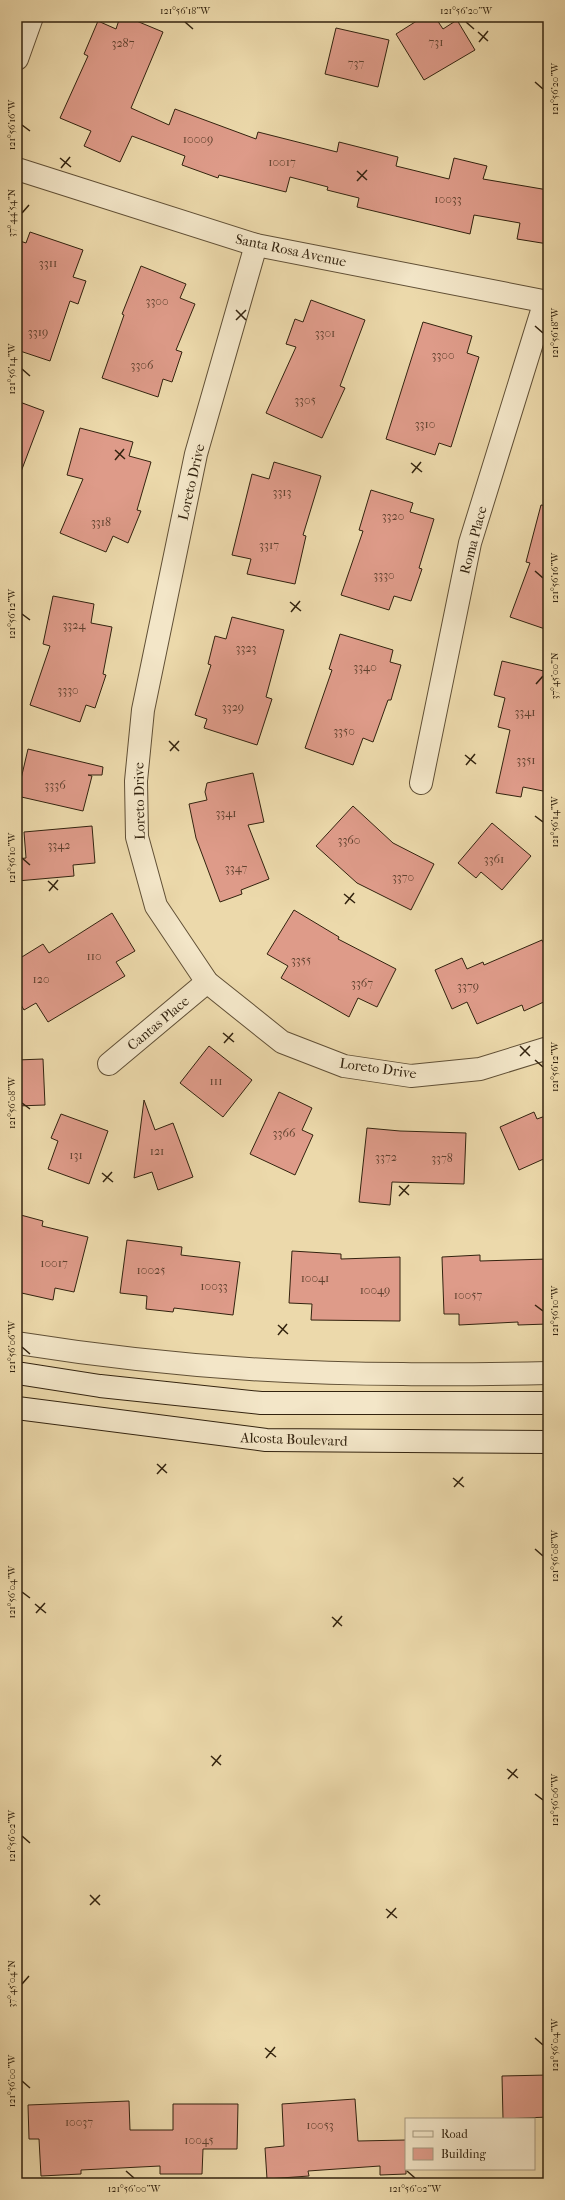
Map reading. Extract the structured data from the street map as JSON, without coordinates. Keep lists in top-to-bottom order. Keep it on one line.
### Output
{"streets":{"street":["Santa Rosa Avenue","Loreto Drive","Roma Place","Cantas Place","Alcosta Boulevard"]},"crossings":[["Santa Rosa Avenue","Loreto Drive"],["Santa Rosa Avenue","Roma Place"],["Loreto Drive","Cantas Place"]],"house_numbers":["731","3287","737","10009","10017","10033","3311","3300","3319","3301","3300","3306","3305","3310","3313","3320","3318","3317","3330","3324","3323","3340","3330","3329","3341","3350","3351","3336","3341","3360","3342","3361","3347","3370","110","3355","120","3367","3379","111","3366","121","131","3372","3378","10017","10025","10041","10033","10049","10057","10037","10053","10045"],"legend":["Road","Building"],"coordinates":["121°56'18\"W","121°56'20\"W","121°56'16\"W","37°44'54\"N","121°56'14\"W","121°56'12\"W","37°45'00\"N","121°56'10\"W","121°56'08\"W","121°56'06\"W","121°56'04\"W","121°56'02\"W","37°45'04\"N","121°56'00\"W"]}
